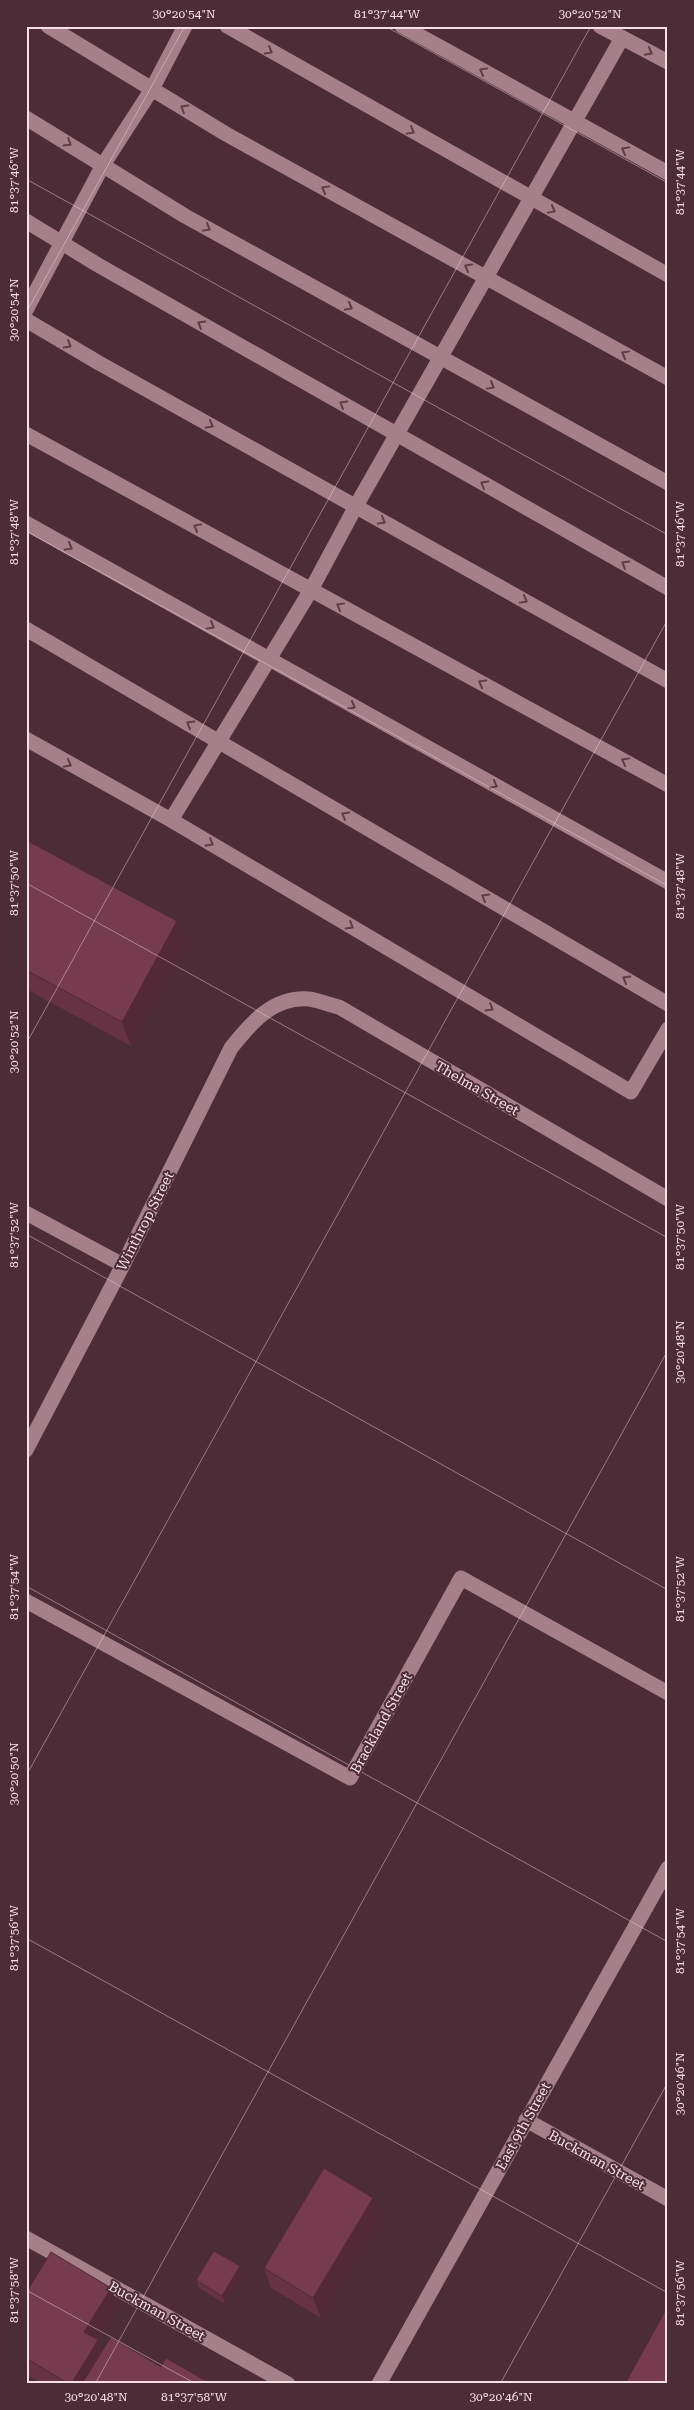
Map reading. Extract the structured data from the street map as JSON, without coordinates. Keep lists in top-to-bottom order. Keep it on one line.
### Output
{"streets":{"street":["Thelma Street","Winthrop Street","Brackland Street","East 9th Street","Buckman Street"]},"crossings":[["Thelma Street","Winthrop Street"],["East 9th Street","Buckman Street"]],"coordinates":["30°20'54\"N","81°37'44\"W","30°20'52\"N","81°37'46\"W","81°37'48\"W","81°37'50\"W","81°37'52\"W","30°20'48\"N","81°37'54\"W","30°20'50\"N","81°37'56\"W","30°20'46\"N","81°37'58\"W"]}
